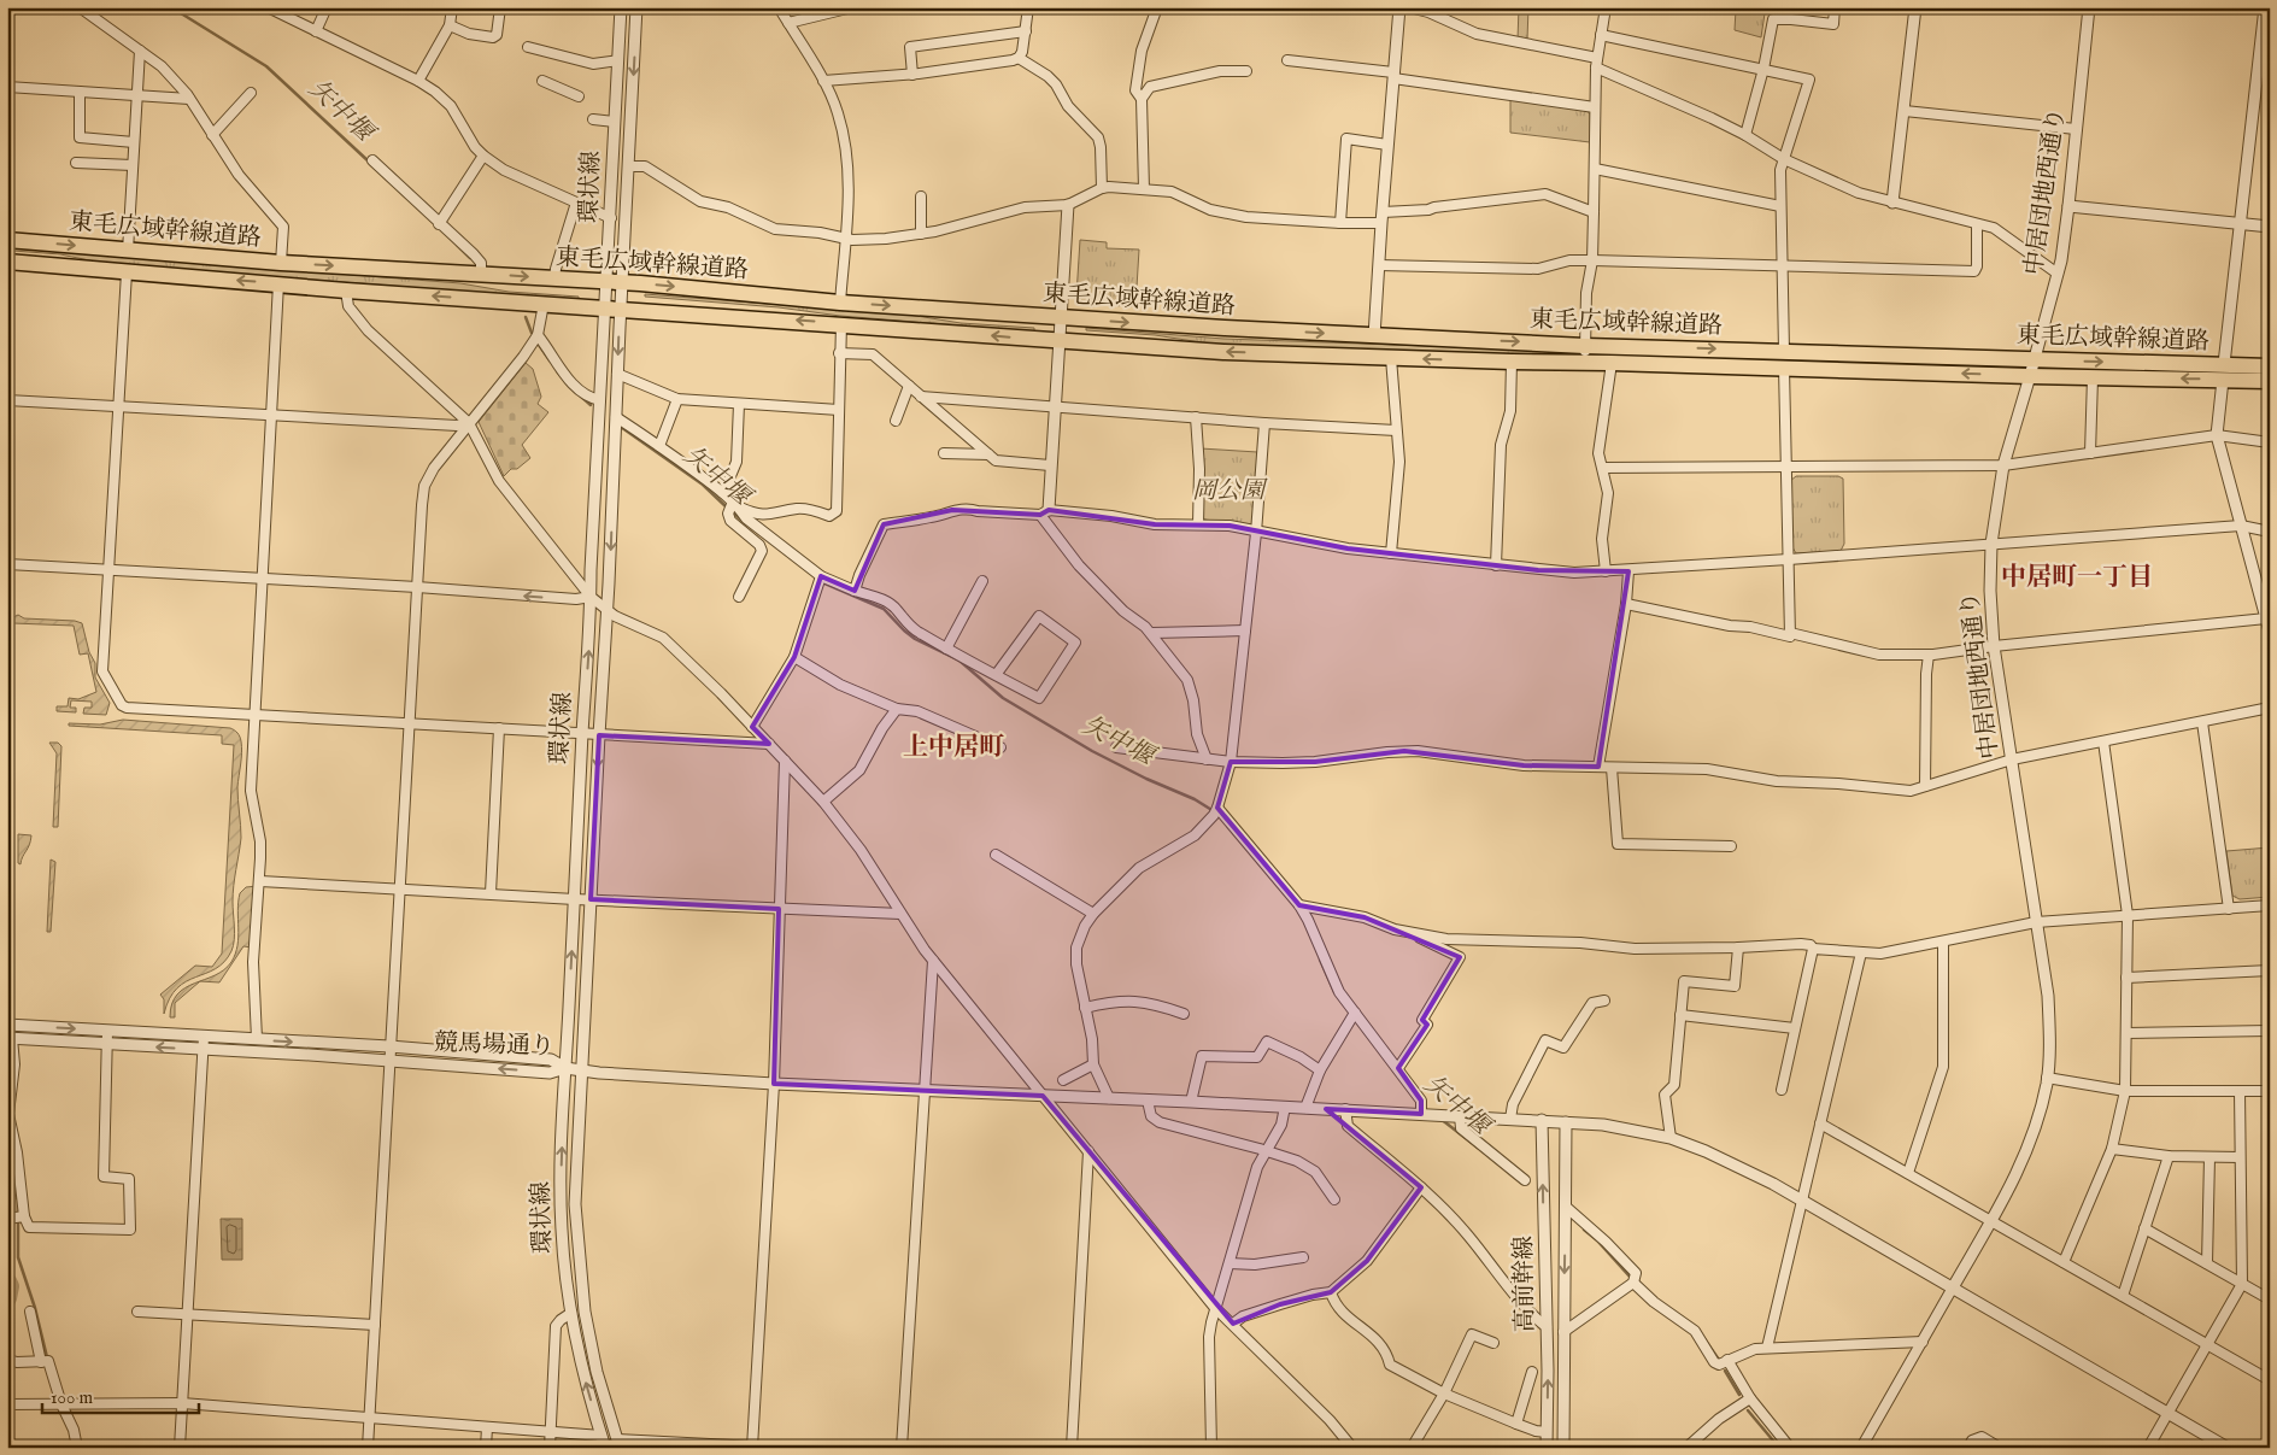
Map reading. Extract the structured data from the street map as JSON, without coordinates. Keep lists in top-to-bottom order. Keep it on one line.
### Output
{"streets":{"highway":["東毛広域幹線道路"],"street":["環状線","中居団地西通り","競馬場通り","高前幹線"]},"crossings":[["環状線","東毛広域幹線道路"],["環状線","競馬場通り"],["中居団地西通り","東毛広域幹線道路"]],"districts":["中居町一丁目","上中居町"],"water":["矢中堰"],"parks":["岡公園"],"scale_bar":"100 m"}
